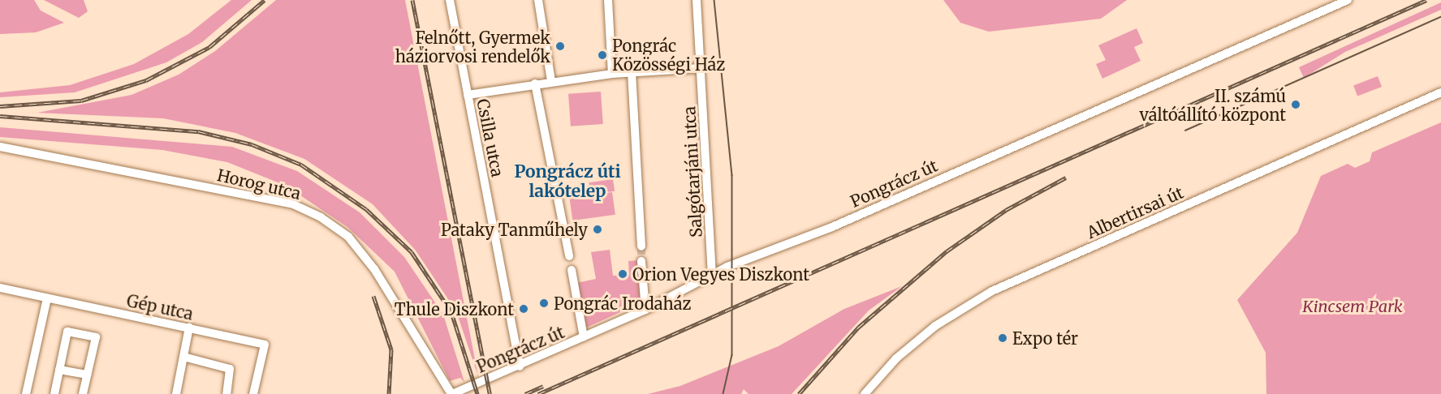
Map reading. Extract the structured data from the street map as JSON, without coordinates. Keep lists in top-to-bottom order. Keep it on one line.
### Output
{"streets":{"street":["Csilla utca","Salgótarjáni utca","Pongrácz út","Horog utca","Albertirsai út","Gép utca"]},"crossings":[["Csilla utca","Pongrácz út"],["Salgótarjáni utca","Pongrácz út"],["Pongrácz út","Horog utca"]],"districts":["Pongrácz úti lakótelep"],"parks":["Kincsem Park"],"places":["Felnőtt, Gyermek háziorvosi rendelők","Pongrác Közösségi Ház","II. számú váltóállító központ","Pataky Tanműhely","Orion Vegyes Diszkont","Pongrác Irodaház","Thule Diszkont","Expo tér"]}
